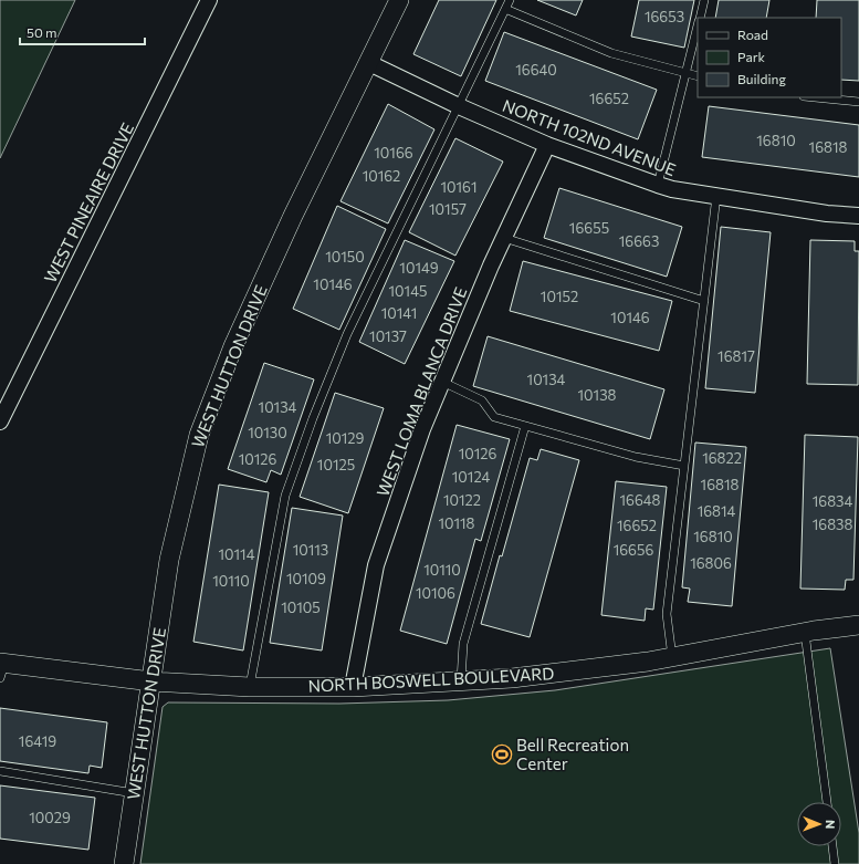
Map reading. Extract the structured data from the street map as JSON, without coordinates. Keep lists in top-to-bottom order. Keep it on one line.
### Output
{"streets":{"street":["NORTH 102ND AVENUE","WEST PINEAIRE DRIVE","WEST HUTTON DRIVE","WEST LOMA BLANCA DRIVE","NORTH BOSWELL BOULEVARD"]},"crossings":[["NORTH 102ND AVENUE","WEST HUTTON DRIVE"],["NORTH 102ND AVENUE","WEST LOMA BLANCA DRIVE"],["WEST HUTTON DRIVE","NORTH BOSWELL BOULEVARD"],["WEST LOMA BLANCA DRIVE","NORTH BOSWELL BOULEVARD"]],"places":{"sports":["Bell Recreation Center"]},"house_numbers":["16653","16640","16652","16810","16818","10166","10162","10161","10157","16655","16663","10150","10149","10146","10145","10152","10141","10146","10137","16817","10134","10138","10134","10130","10129","10126","16822","10126","10125","10124","16818","10122","16648","16834","16814","10118","16838","16652","16810","10113","16656","10114","16806","10110","10109","10110","10106","10105","16419","10029"],"legend":["Road","Park","Building"],"scale_bar":"50 m","north":"right"}
